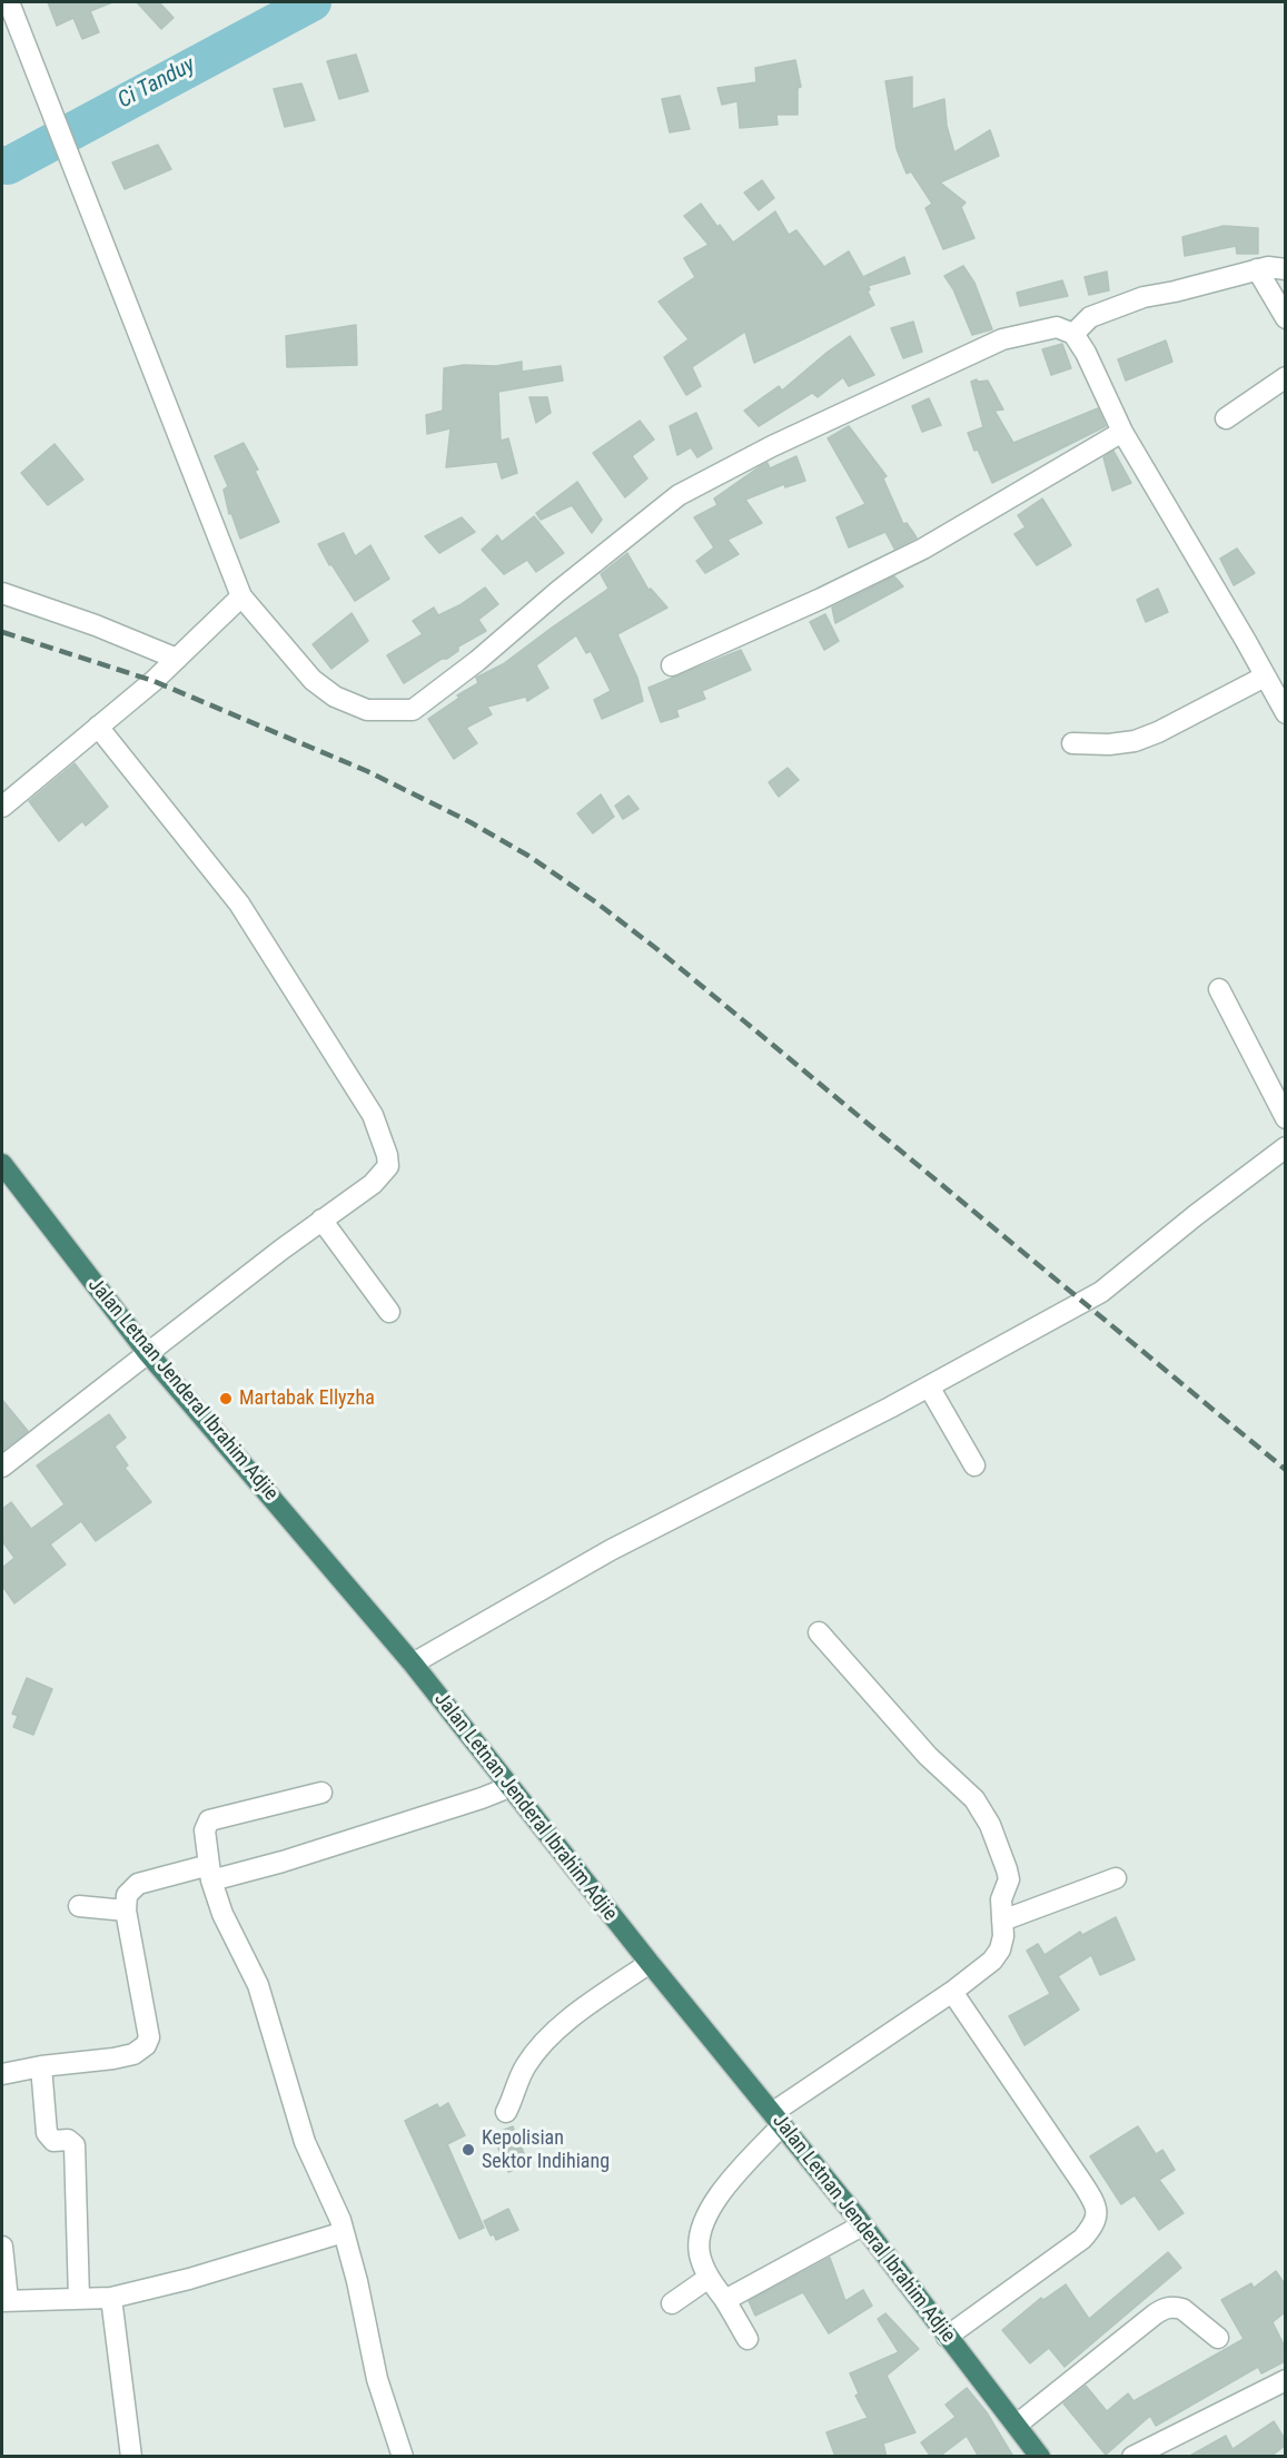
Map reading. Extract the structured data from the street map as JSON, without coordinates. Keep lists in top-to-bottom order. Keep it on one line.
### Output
{"streets":{"highway":["Jalan Letnan Jenderal Ibrahim Adjie"]},"water":["Ci Tanduy"],"places":["Martabak Ellyzha","Kepolisian Sektor Indihiang"]}
